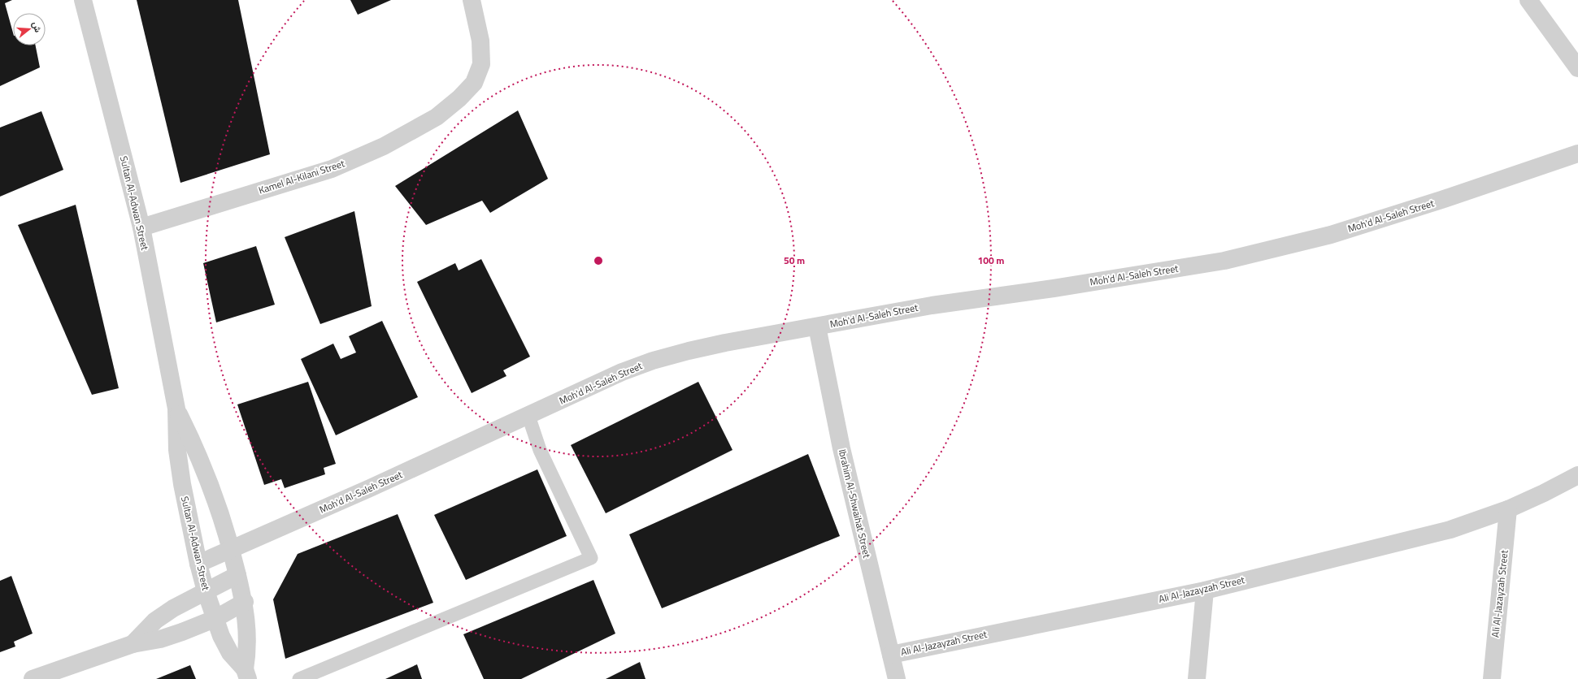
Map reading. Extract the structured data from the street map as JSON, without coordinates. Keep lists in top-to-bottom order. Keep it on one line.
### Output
{"streets":{"street":["Kamel Al-Kilani Street","Sultan Al-Adwan Street","Moh'd Al-Saleh Street","Ibrahim Al-Shwaihat Street","Ali Al-Jazayzah Street"]},"crossings":[["Kamel Al-Kilani Street","Sultan Al-Adwan Street"],["Sultan Al-Adwan Street","Moh'd Al-Saleh Street"],["Moh'd Al-Saleh Street","Ibrahim Al-Shwaihat Street"],["Ibrahim Al-Shwaihat Street","Ali Al-Jazayzah Street"]],"north":"right","rings":["50 m","100 m"]}
